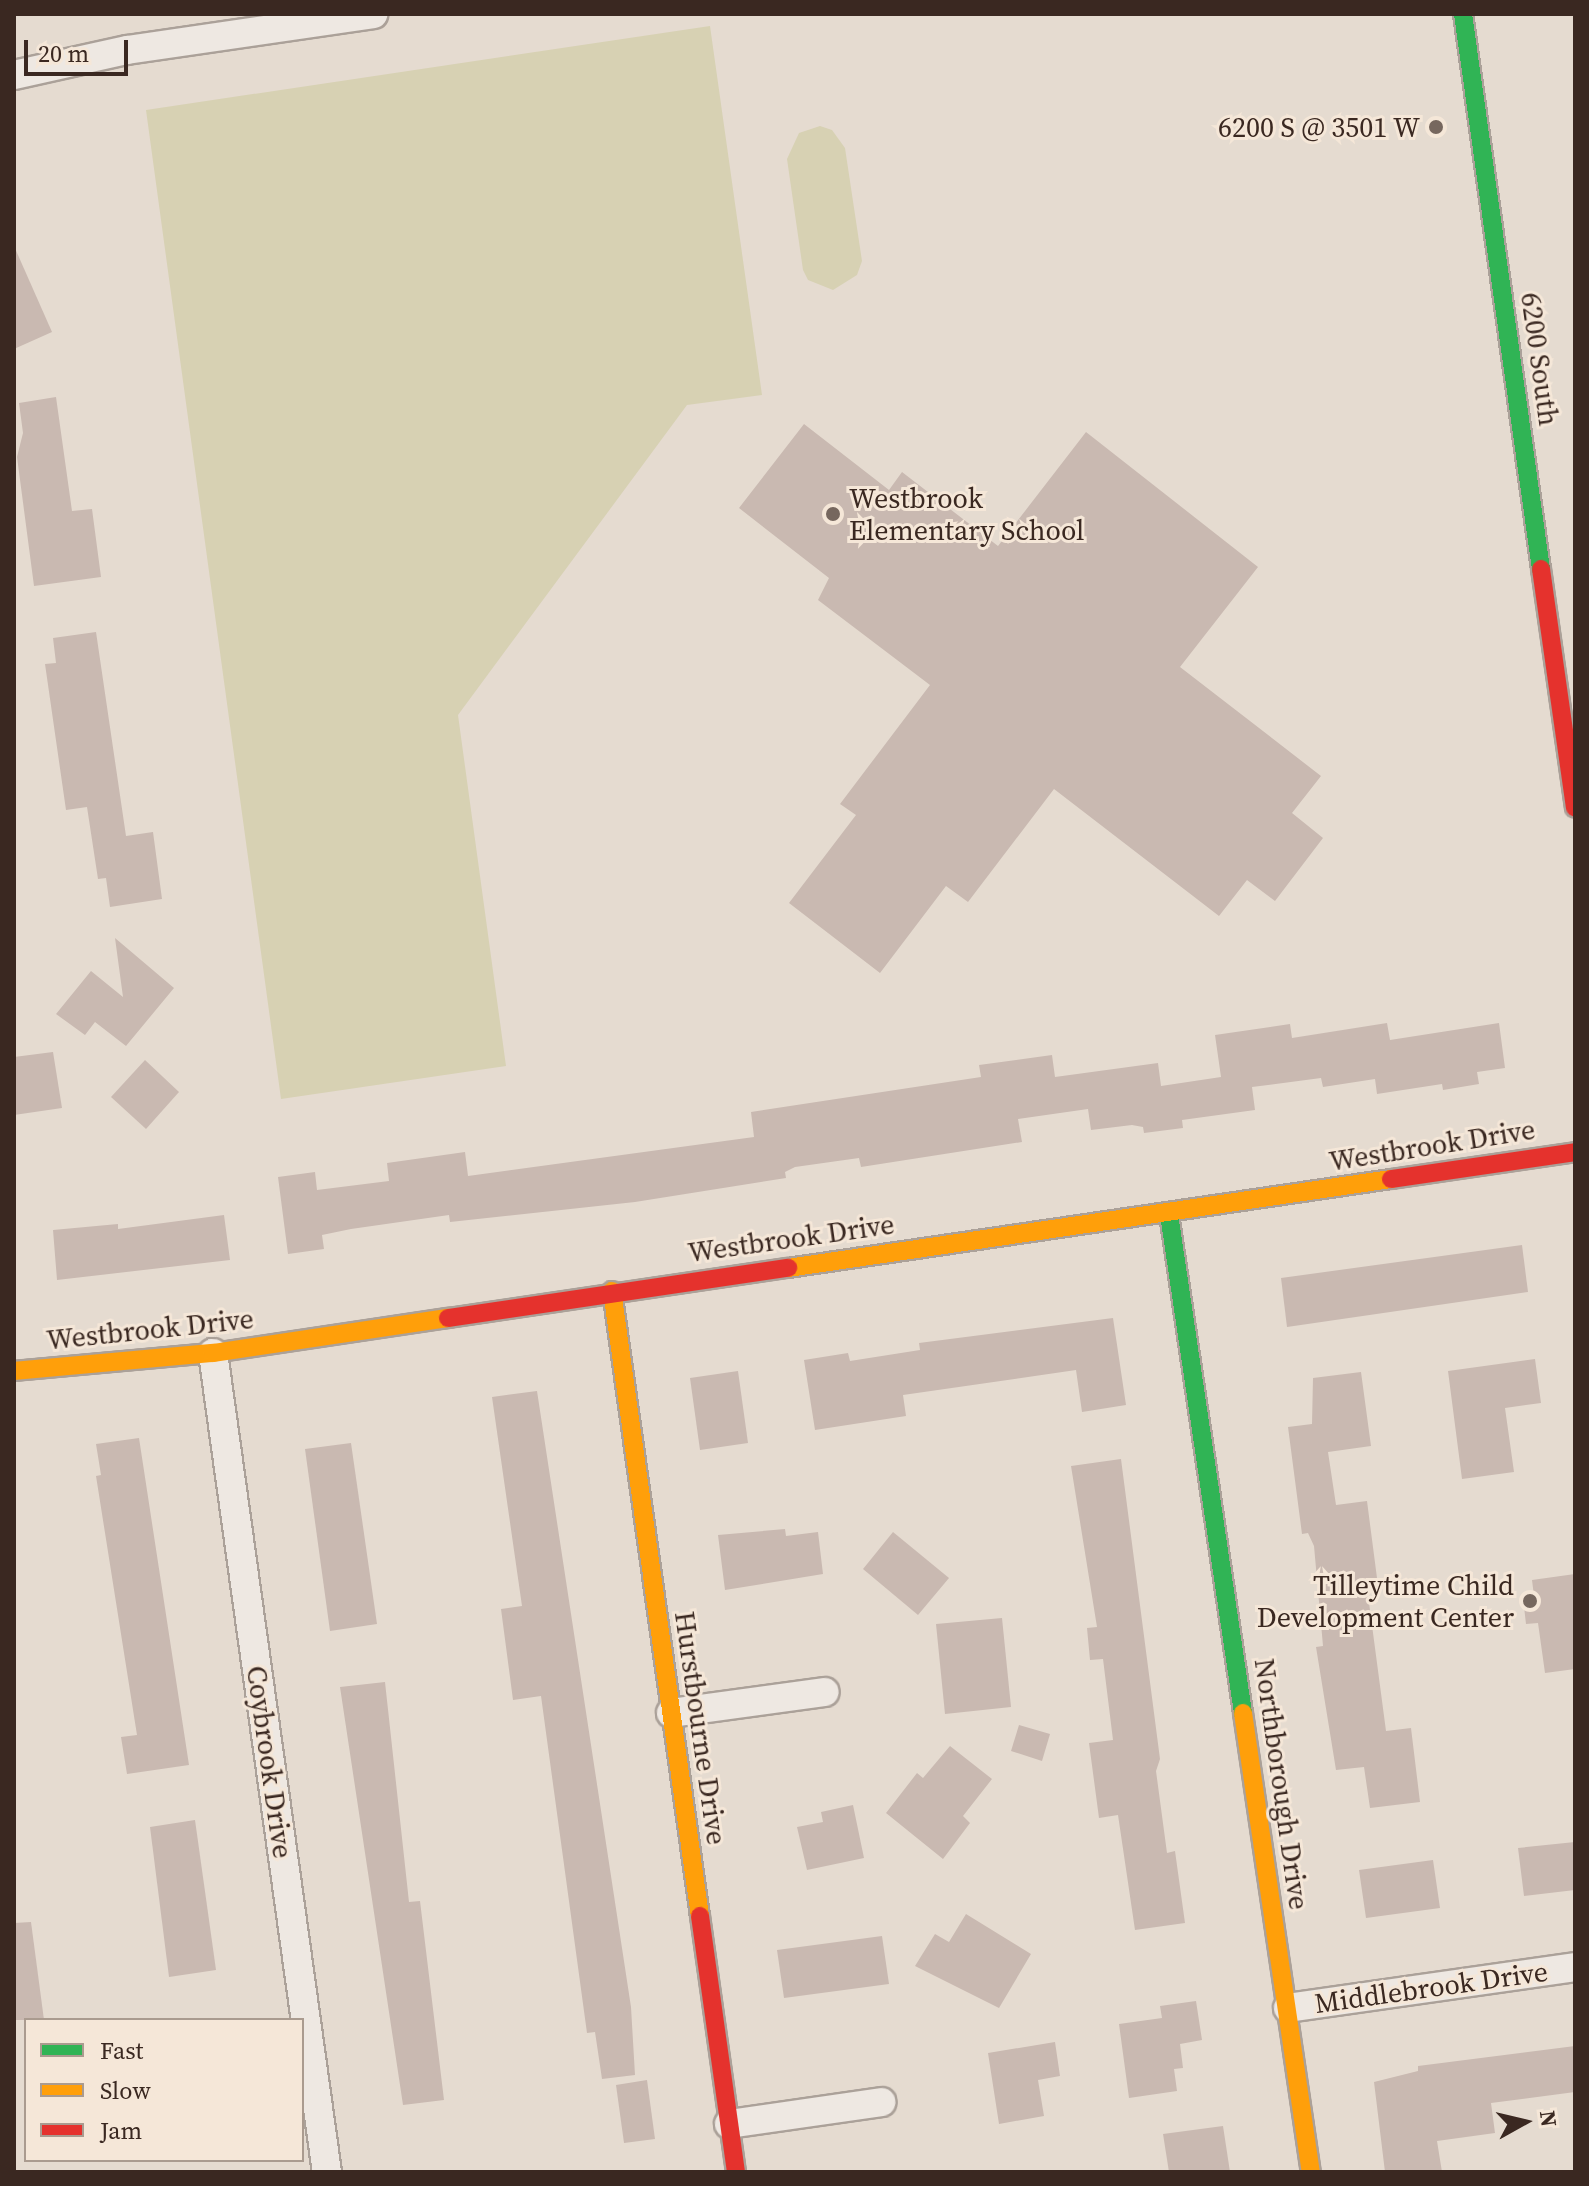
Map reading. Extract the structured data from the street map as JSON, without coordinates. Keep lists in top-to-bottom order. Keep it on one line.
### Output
{"streets":{"street":["6200 South","Westbrook Drive","Hurstbourne Drive","Coybrook Drive","Northborough Drive","Middlebrook Drive"]},"crossings":[["Westbrook Drive","Hurstbourne Drive"],["Westbrook Drive","Coybrook Drive"],["Westbrook Drive","Northborough Drive"],["Northborough Drive","Middlebrook Drive"]],"places":["6200 S @ 3501 W","Westbrook Elementary School","Tilleytime Child Development Center"],"legend":["Fast","Slow","Jam"],"scale_bar":"20 m","north":"right"}
